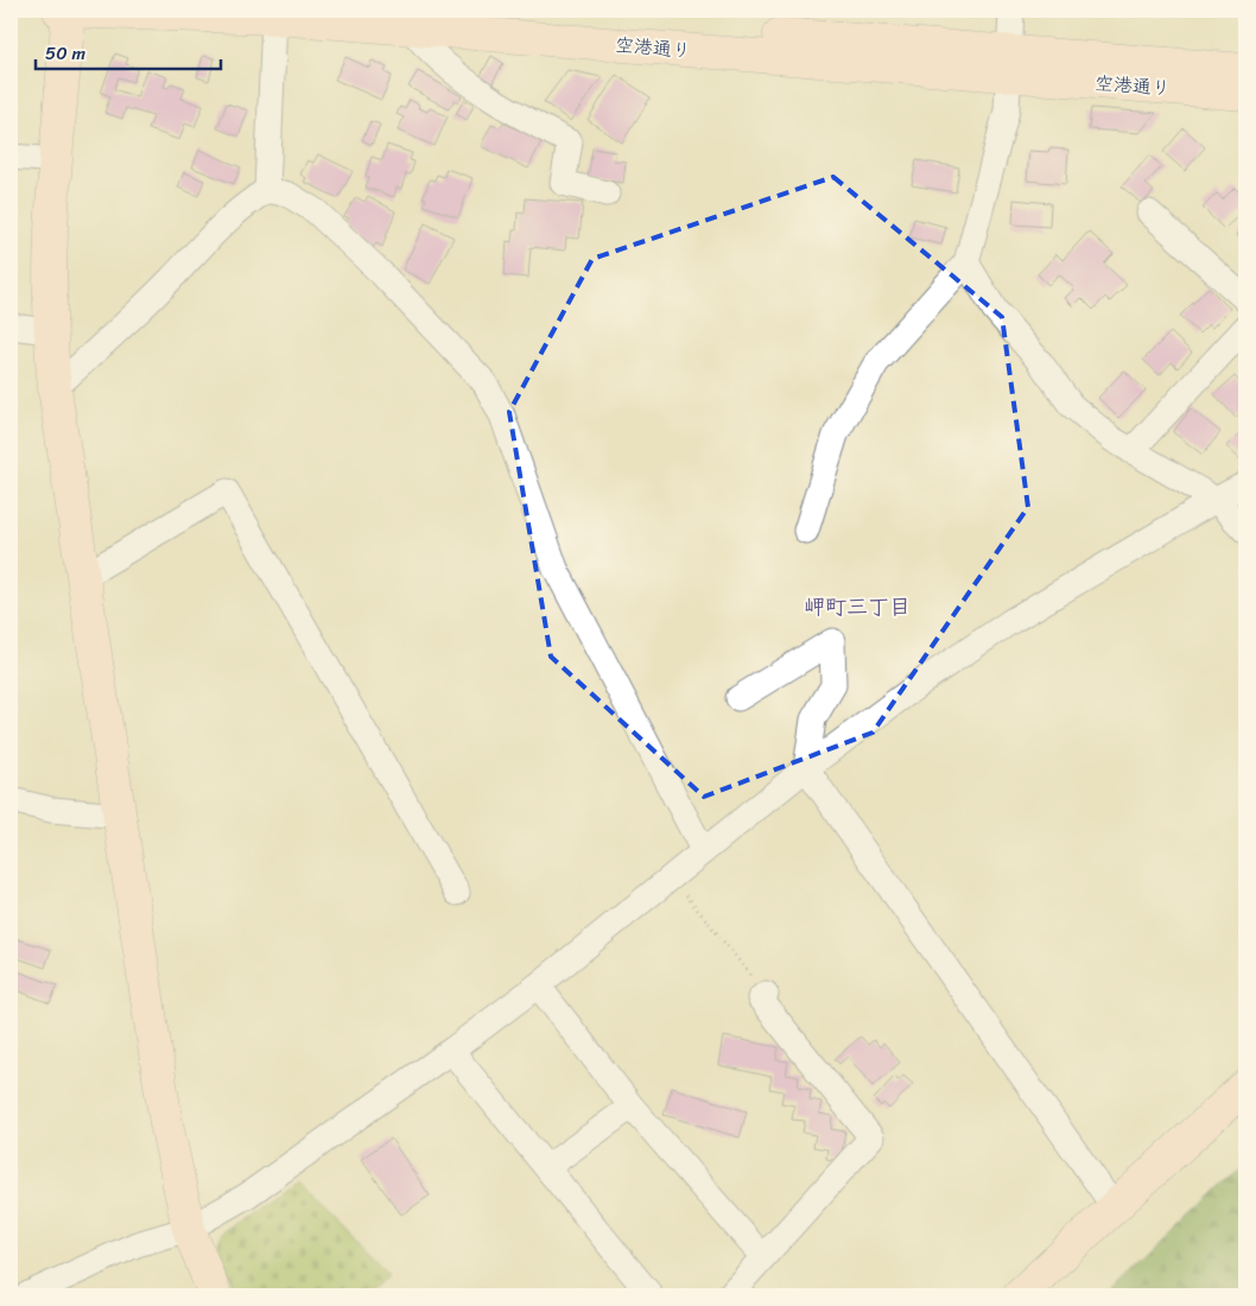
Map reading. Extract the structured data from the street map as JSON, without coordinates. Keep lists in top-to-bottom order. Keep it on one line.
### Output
{"streets":{"street":["空港通り"]},"districts":["岬町三丁目"],"scale_bar":"50 m"}
